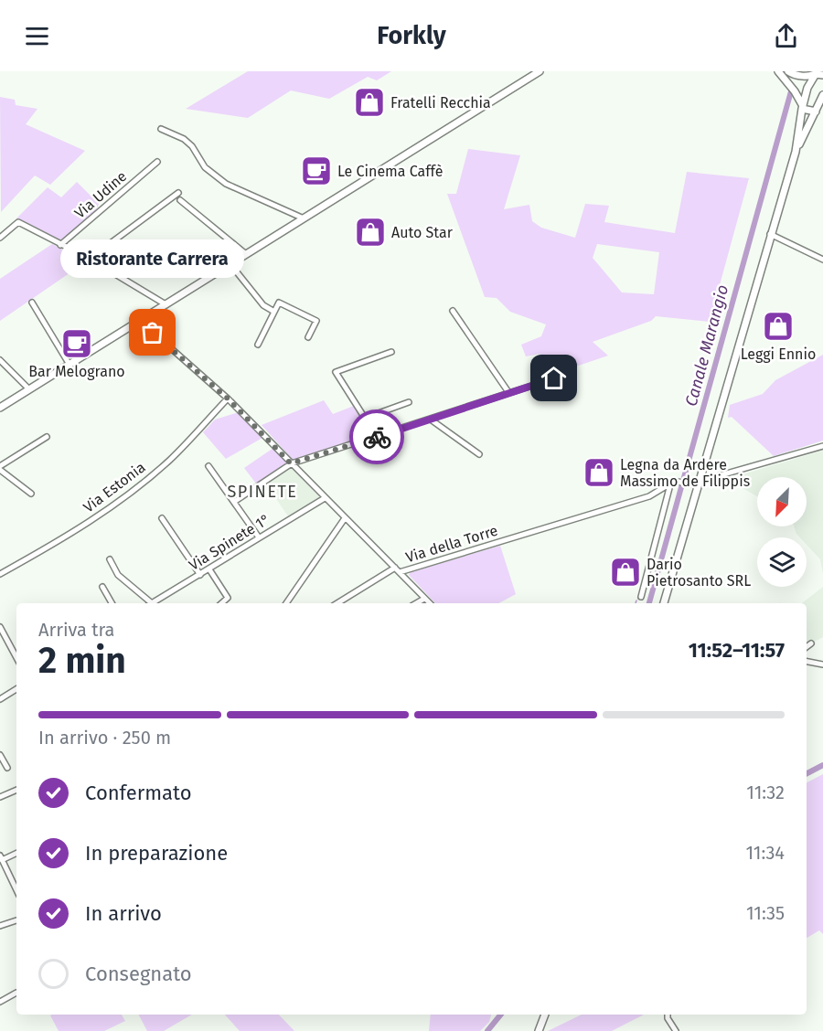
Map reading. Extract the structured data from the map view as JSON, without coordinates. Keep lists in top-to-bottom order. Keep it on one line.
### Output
{"streets":{"street":["Via Udine","Via Estonia","Via Spinete 1°","Via della Torre"]},"crossings":[["Via Estonia","Via della Torre"],["Via Spinete 1°","Via della Torre"]],"districts":["SPINETE"],"water":["Canale Marangio"],"places":{"shop":["Fratelli Recchia","Auto Star","Leggi Ennio","Legna da Ardere Massimo de Filippis","Dario Pietrosanto SRL"],"cafe":["Le Cinema Caffè","Bar Melograno"],"other":["Ristorante Carrera"]},"north":"bottom left","page":{"header":"Forkly","bubble":"Ristorante Carrera","heading":["2 min","Arriva tra","11:52–11:57"],"bar":"In arrivo · 250 m","list":[["Confermato","11:32"],["In preparazione","11:34"],["In arrivo","11:35"],"Consegnato"]}}
